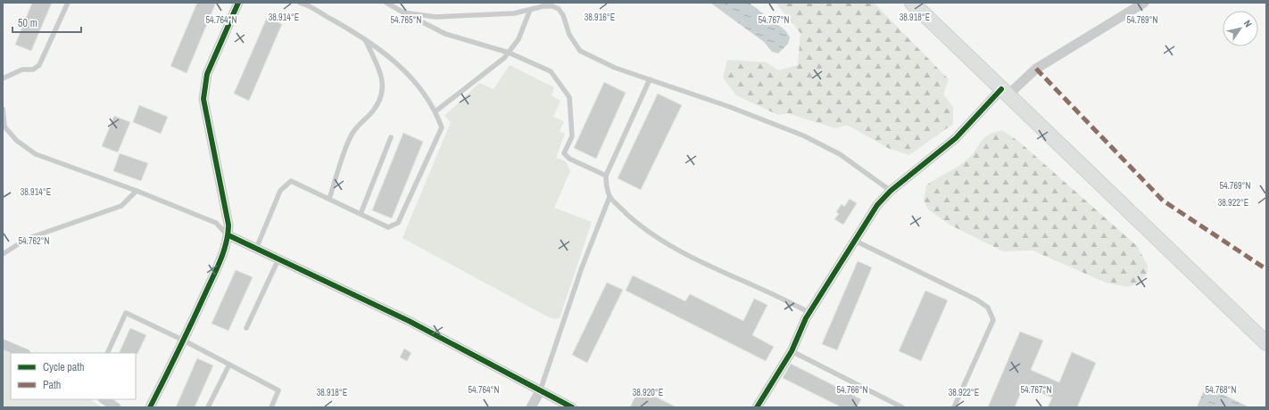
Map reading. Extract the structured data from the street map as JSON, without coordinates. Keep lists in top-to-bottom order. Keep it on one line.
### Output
{"legend":["Cycle path","Path"],"scale_bar":"50 m","north":"top right","coordinates":["38.918°E","38.914°E","38.916°E","54.769°N","54.764°N","54.765°N","54.767°N","38.922°E","54.762°N","54.766°N","54.768°N","38.920°E"]}
